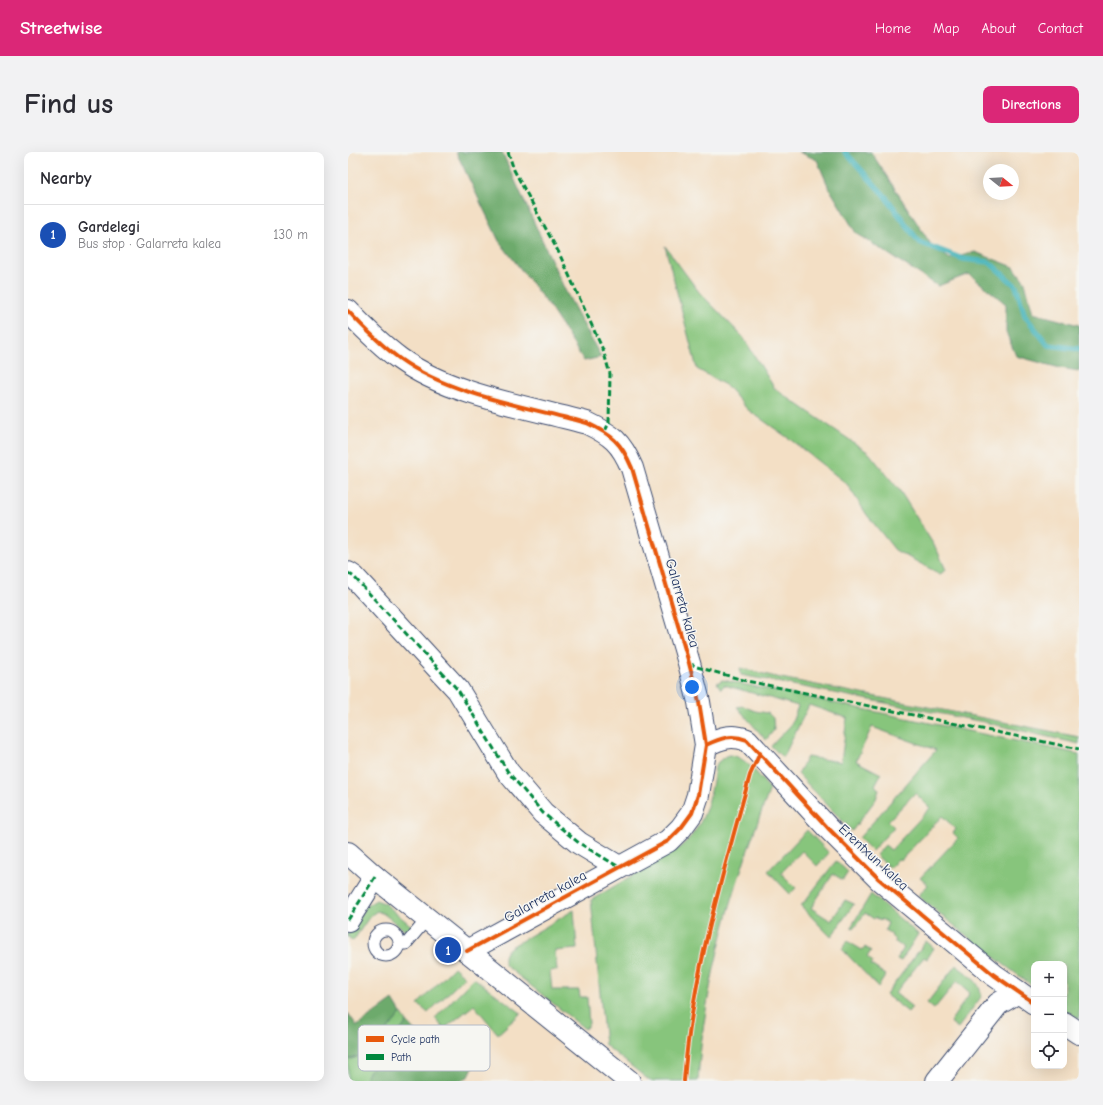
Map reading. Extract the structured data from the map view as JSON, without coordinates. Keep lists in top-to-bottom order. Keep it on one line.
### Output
{"streets":{"street":["Galarreta kalea","Erentxun kalea"]},"crossings":[["Galarreta kalea","Erentxun kalea"]],"legend":["Cycle path","Path"],"north":"right","page":{"header":"Streetwise","nav":["Home","Map","About","Contact"],"buttons":"Directions","title":"Find us","heading":"Nearby","list":[{"mark":"1","name":"Gardelegi","note":"Bus stop · Galarreta kalea","value":"130 m"}],"pins":"1","map_buttons":["+","−"]}}
